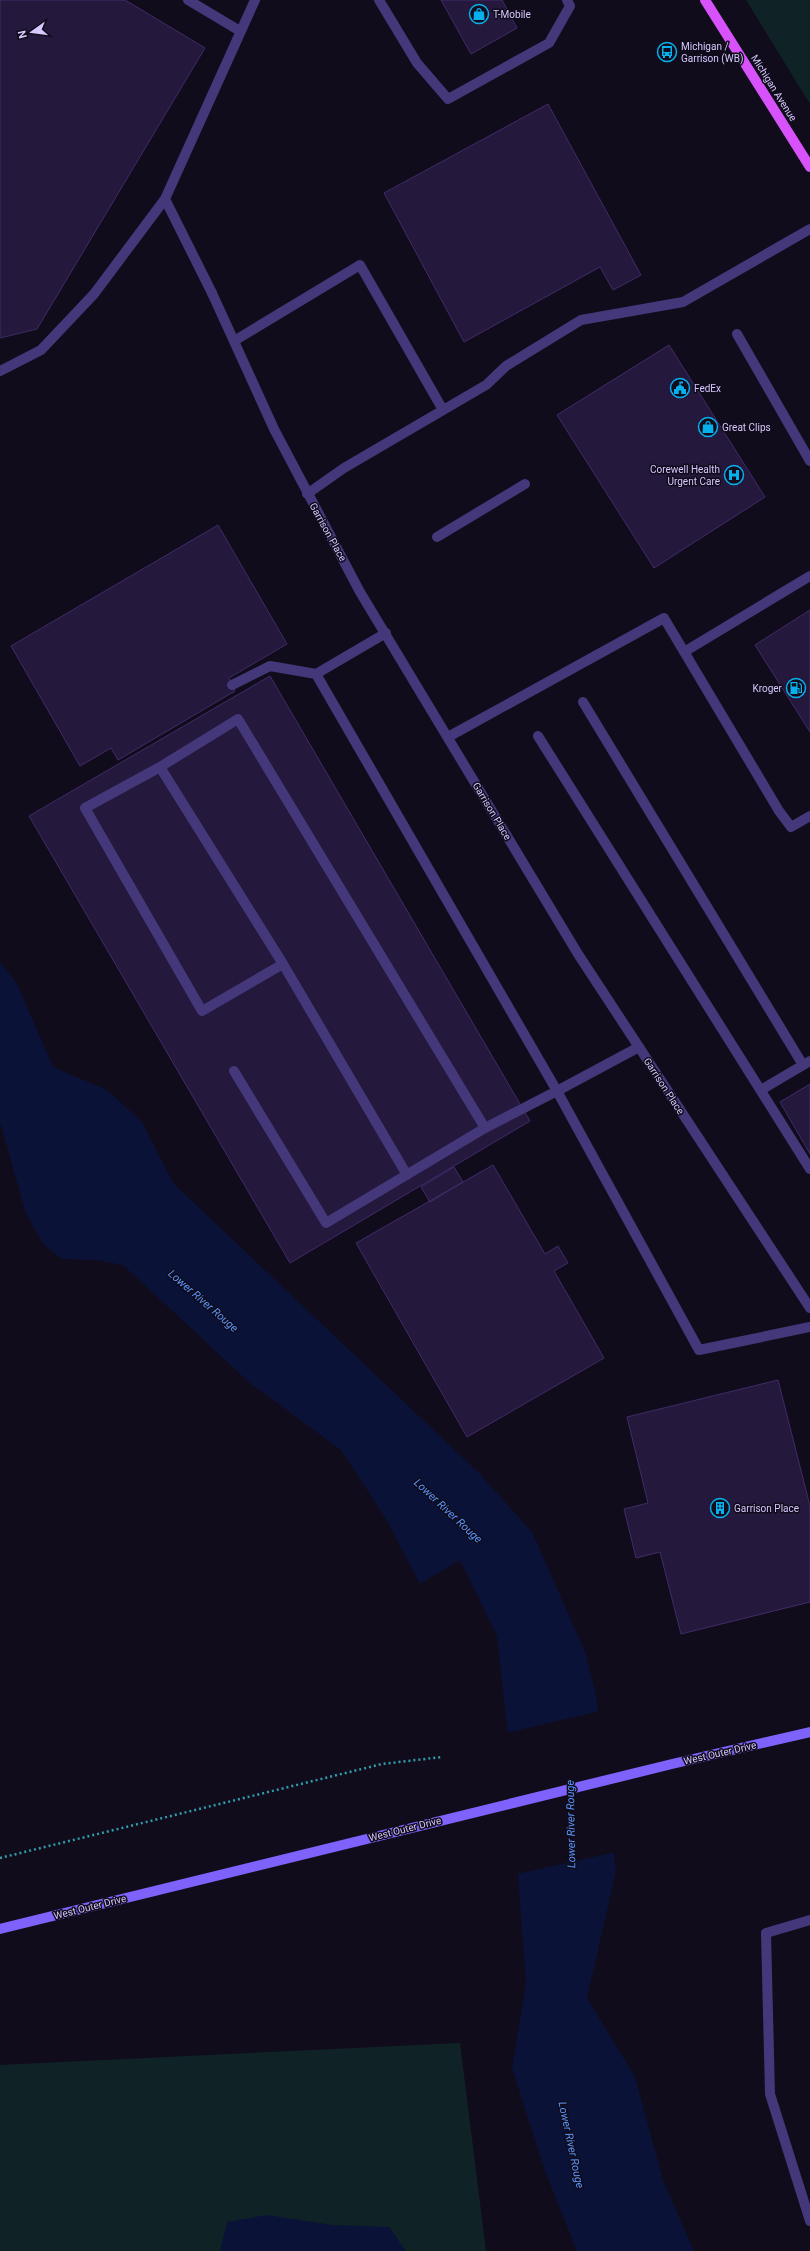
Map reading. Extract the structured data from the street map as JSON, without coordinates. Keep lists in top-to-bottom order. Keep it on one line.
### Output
{"streets":{"main road":["Michigan Avenue","West Outer Drive"],"street":["Garrison Place"]},"water":["Lower River Rouge"],"places":{"shop":["T-Mobile","Great Clips"],"bus stop":["Michigan / Garrison (WB)"],"public building":["FedEx"],"hospital":["Corewell Health Urgent Care"],"fuel station":["Kroger"],"building":["Garrison Place"]},"north":"left"}
